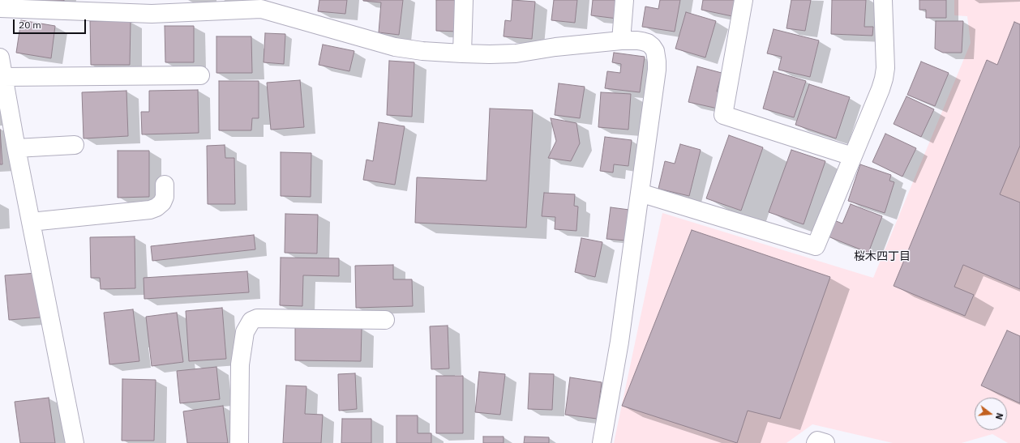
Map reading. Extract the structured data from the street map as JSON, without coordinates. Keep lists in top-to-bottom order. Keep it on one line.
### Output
{"districts":["桜木四丁目"],"scale_bar":"20 m","north":"right"}
